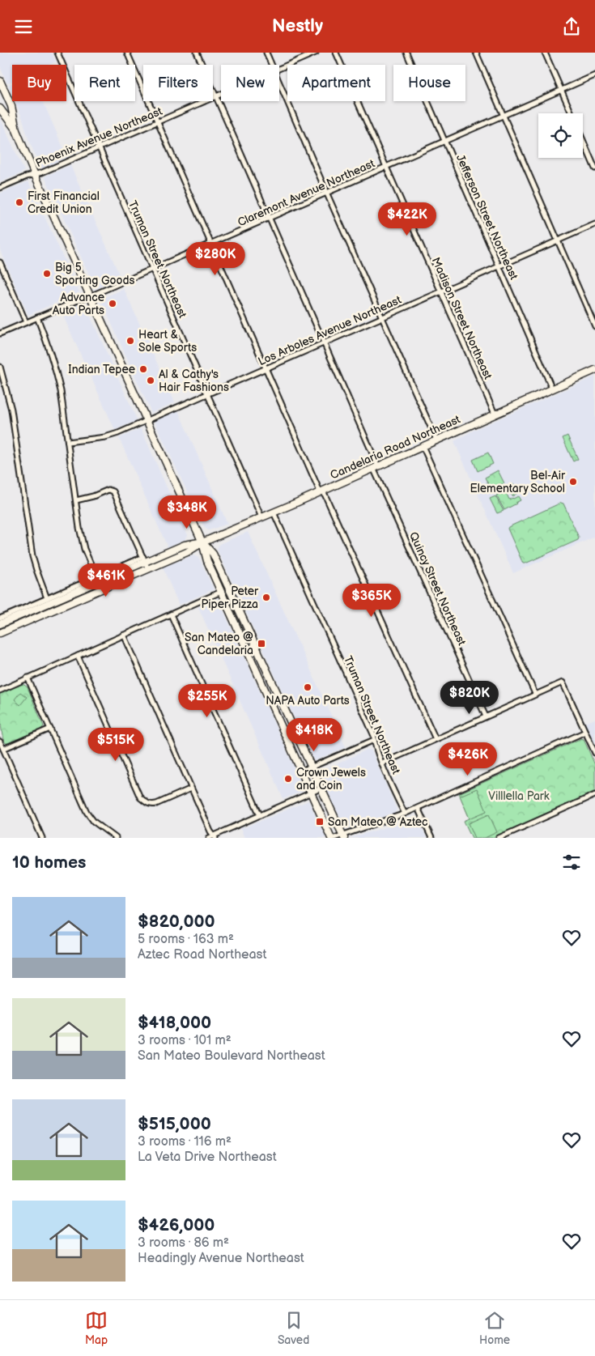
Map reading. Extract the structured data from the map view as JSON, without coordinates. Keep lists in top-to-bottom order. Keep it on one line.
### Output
{"streets":{"main road":["Candelaria Road Northeast"],"street":["Phoenix Avenue Northeast","Claremont Avenue Northeast","Jefferson Street Northeast","Truman Street Northeast","Madison Street Northeast","Los Arboles Avenue Northeast","Quincy Street Northeast"]},"crossings":[["Phoenix Avenue Northeast","Truman Street Northeast"],["Phoenix Avenue Northeast","Quincy Street Northeast"],["Claremont Avenue Northeast","Jefferson Street Northeast"],["Claremont Avenue Northeast","Truman Street Northeast"],["Claremont Avenue Northeast","Madison Street Northeast"],["Claremont Avenue Northeast","Quincy Street Northeast"],["Jefferson Street Northeast","Los Arboles Avenue Northeast"],["Jefferson Street Northeast","Candelaria Road Northeast"],["Truman Street Northeast","Los Arboles Avenue Northeast"],["Truman Street Northeast","Candelaria Road Northeast"],["Madison Street Northeast","Los Arboles Avenue Northeast"],["Madison Street Northeast","Candelaria Road Northeast"],["Los Arboles Avenue Northeast","Quincy Street Northeast"],["Candelaria Road Northeast","Quincy Street Northeast"]],"parks":["Villlella Park"],"places":{"other":["First Financial Credit Union","Big 5 Sporting Goods","Advance Auto Parts","Heart & Sole Sports","Indian Tepee","Al & Cathy's Hair Fashions","Bel-Air Elementary School","Peter Piper Pizza","NAPA Auto Parts","Crown Jewels and Coin"],"transit":["San Mateo @ Candelaria","San Mateo @ Aztec"]},"page":{"header":"Nestly","chip":["Buy","Rent","Filters","New","Apartment","House"],"price":["$422K","$280K","$348K","$461K","$365K","$820K","$255K","$418K","$515K","$426K"],"heading":"10 homes","list":[{"name":"$820,000","note":"5 rooms · 163 m² · Aztec Road Northeast"},{"name":"$418,000","note":"3 rooms · 101 m² · San Mateo Boulevard Northeast"},{"name":"$515,000","note":"3 rooms · 116 m² · La Veta Drive Northeast"},{"name":"$426,000","note":"3 rooms · 86 m² · Headingly Avenue Northeast"}],"tabs":["Map","Saved","Home"]}}
